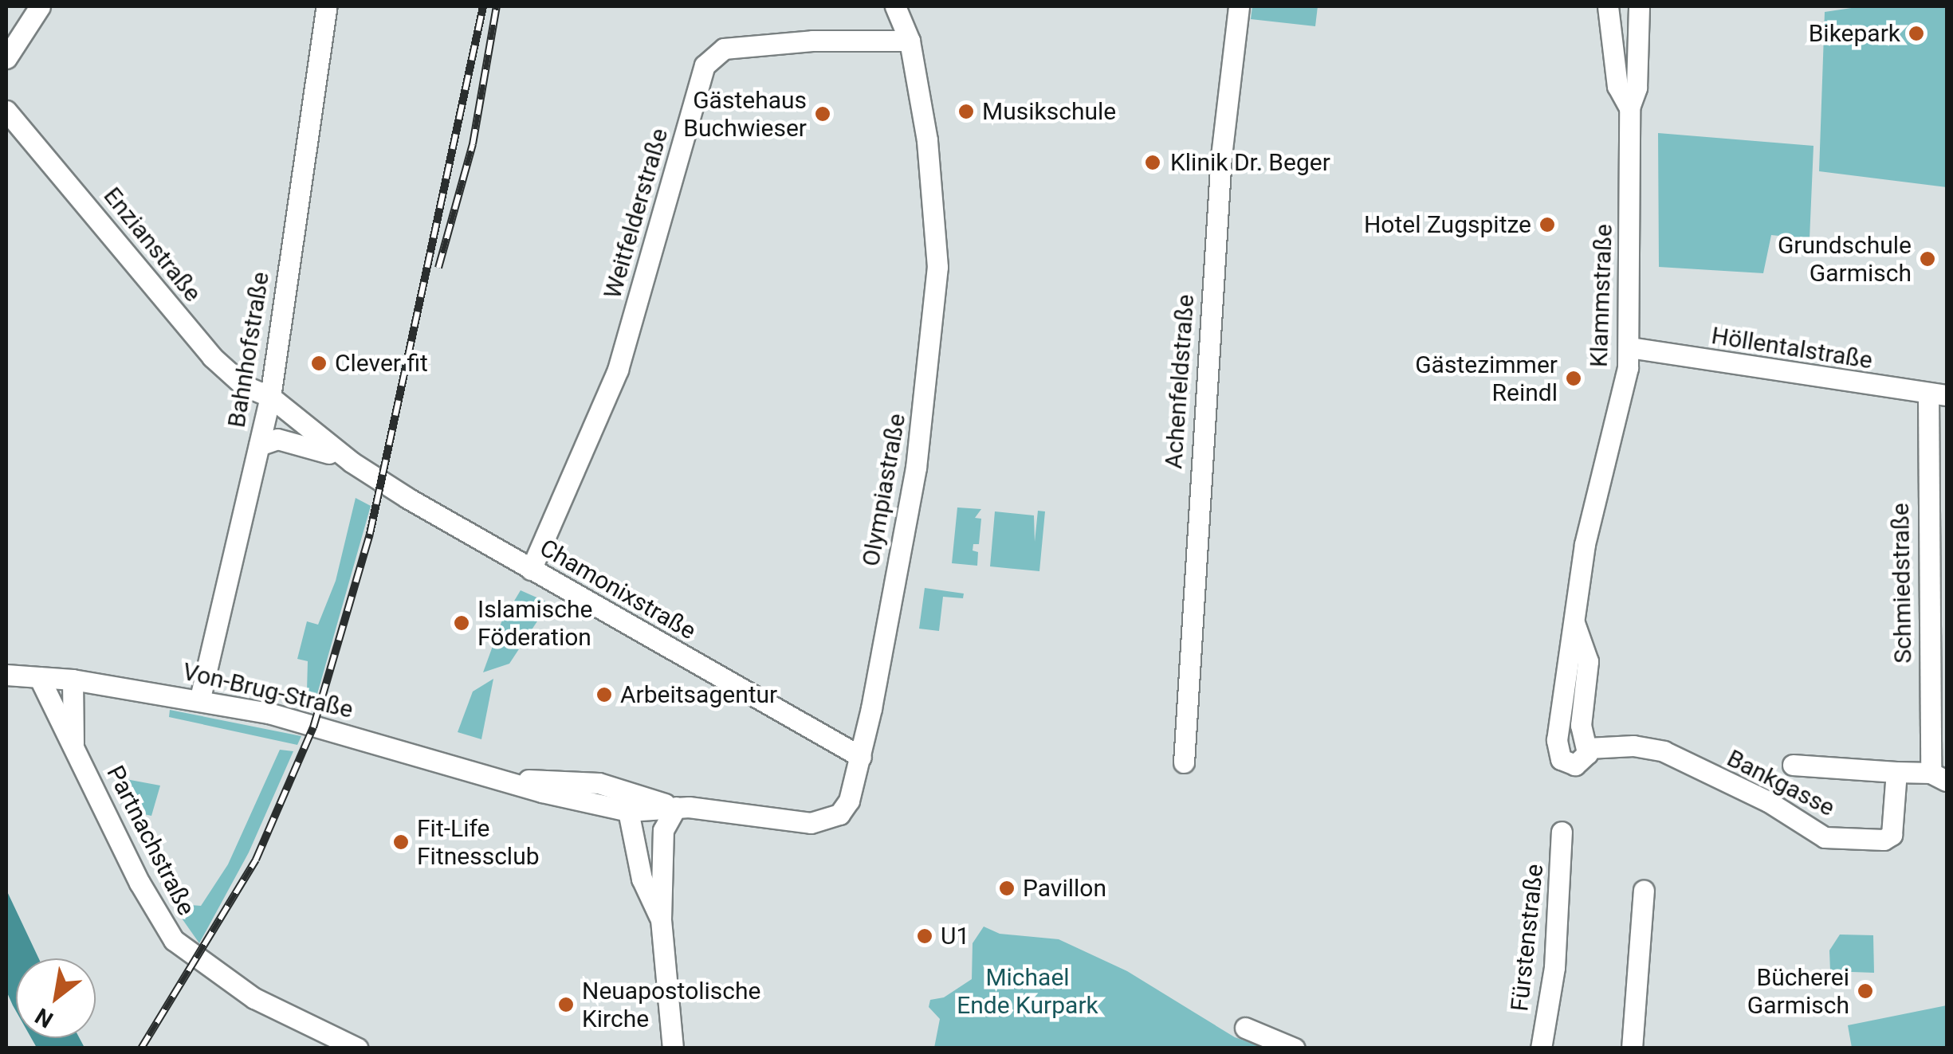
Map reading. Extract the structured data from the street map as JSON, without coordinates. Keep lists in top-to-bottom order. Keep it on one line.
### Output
{"streets":{"street":["Weitfelderstraße","Enzianstraße","Klammstraße","Höllentalstraße","Bahnhofstraße","Achenfeldstraße","Olympiastraße","Schmiedstraße","Chamonixstraße","Von-Brug-Straße","Bankgasse","Partnachstraße","Fürstenstraße"]},"crossings":[["Weitfelderstraße","Olympiastraße"],["Weitfelderstraße","Chamonixstraße"],["Enzianstraße","Bahnhofstraße"],["Enzianstraße","Chamonixstraße"],["Klammstraße","Höllentalstraße"],["Klammstraße","Bankgasse"],["Höllentalstraße","Schmiedstraße"],["Bahnhofstraße","Chamonixstraße"],["Bahnhofstraße","Von-Brug-Straße"],["Olympiastraße","Chamonixstraße"],["Olympiastraße","Von-Brug-Straße"],["Schmiedstraße","Bankgasse"],["Von-Brug-Straße","Partnachstraße"]],"parks":["Michael Ende Kurpark"],"places":["Bikepark","Musikschule","Gästehaus Buchwieser","Klinik Dr. Beger","Hotel Zugspitze","Grundschule Garmisch","Clever fit","Gästezimmer Reindl","Islamische Föderation","Arbeitsagentur","Fit-Life Fitnessclub","Pavillon","U1","Bücherei Garmisch","Neuapostolische Kirche"],"north":"bottom left"}
